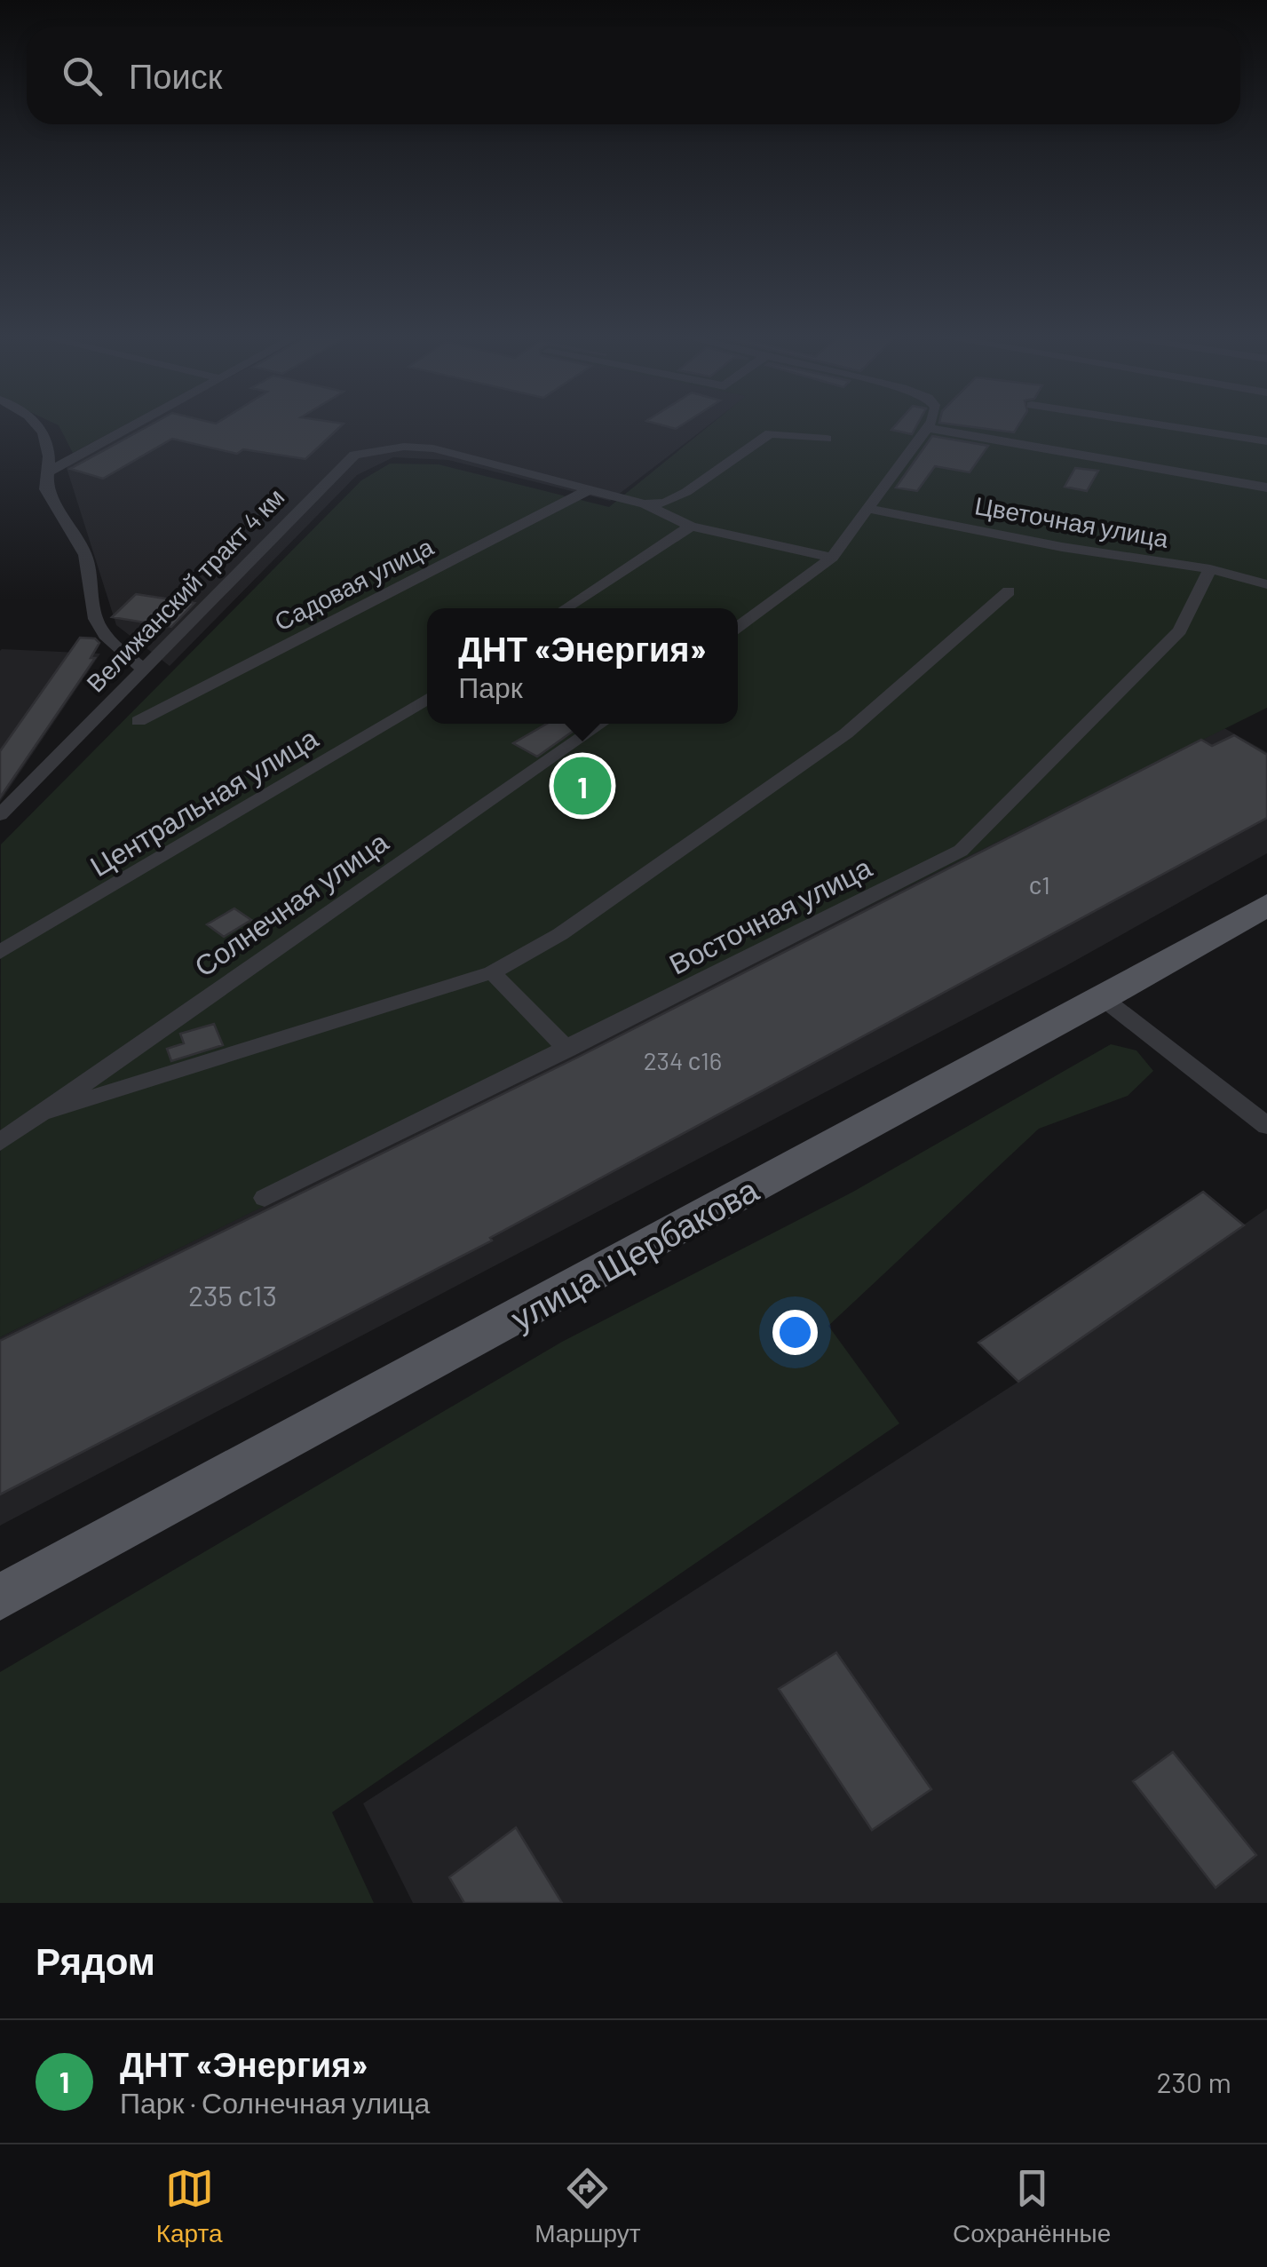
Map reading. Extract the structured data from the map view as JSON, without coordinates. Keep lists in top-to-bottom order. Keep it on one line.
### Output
{"streets":{"main road":["улица Щербакова"],"street":["Цветочная улица","Садовая улица","Велижанский тракт 4 км","Центральная улица","Солнечная улица","Восточная улица"]},"crossings":[["Цветочная улица","Восточная улица"],["Садовая улица","Велижанский тракт 4 км"]],"house_numbers":["с1","234 с16","235 с13"],"page":{"search":"Поиск","popup":["ДНТ «Энергия»","Парк"],"pins":"1","heading":"Рядом","list":[{"mark":"1","name":"ДНТ «Энергия»","note":"Парк · Солнечная улица","value":"230 m"}],"nav":["Карта","Маршрут","Сохранённые"]}}
